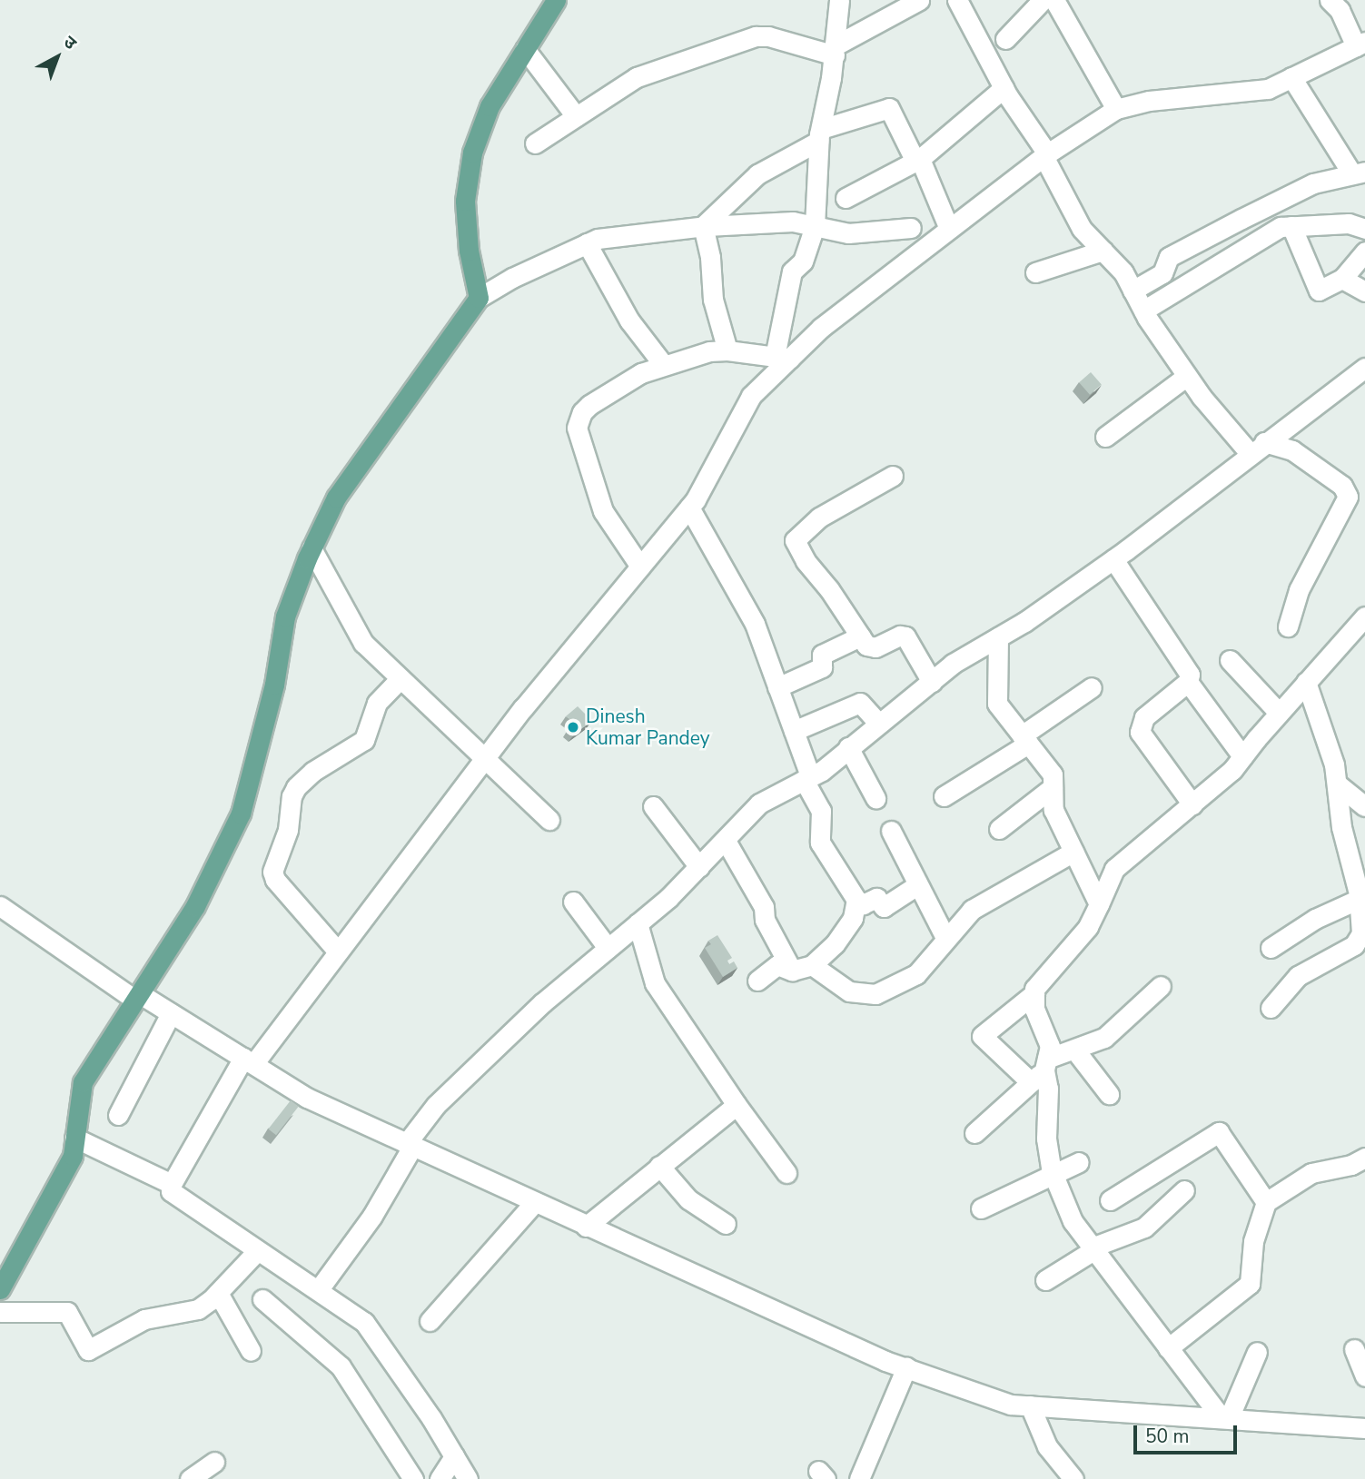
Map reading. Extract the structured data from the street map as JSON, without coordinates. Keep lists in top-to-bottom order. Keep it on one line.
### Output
{"places":["Dinesh Kumar Pandey"],"scale_bar":"50 m","north":"top right"}
